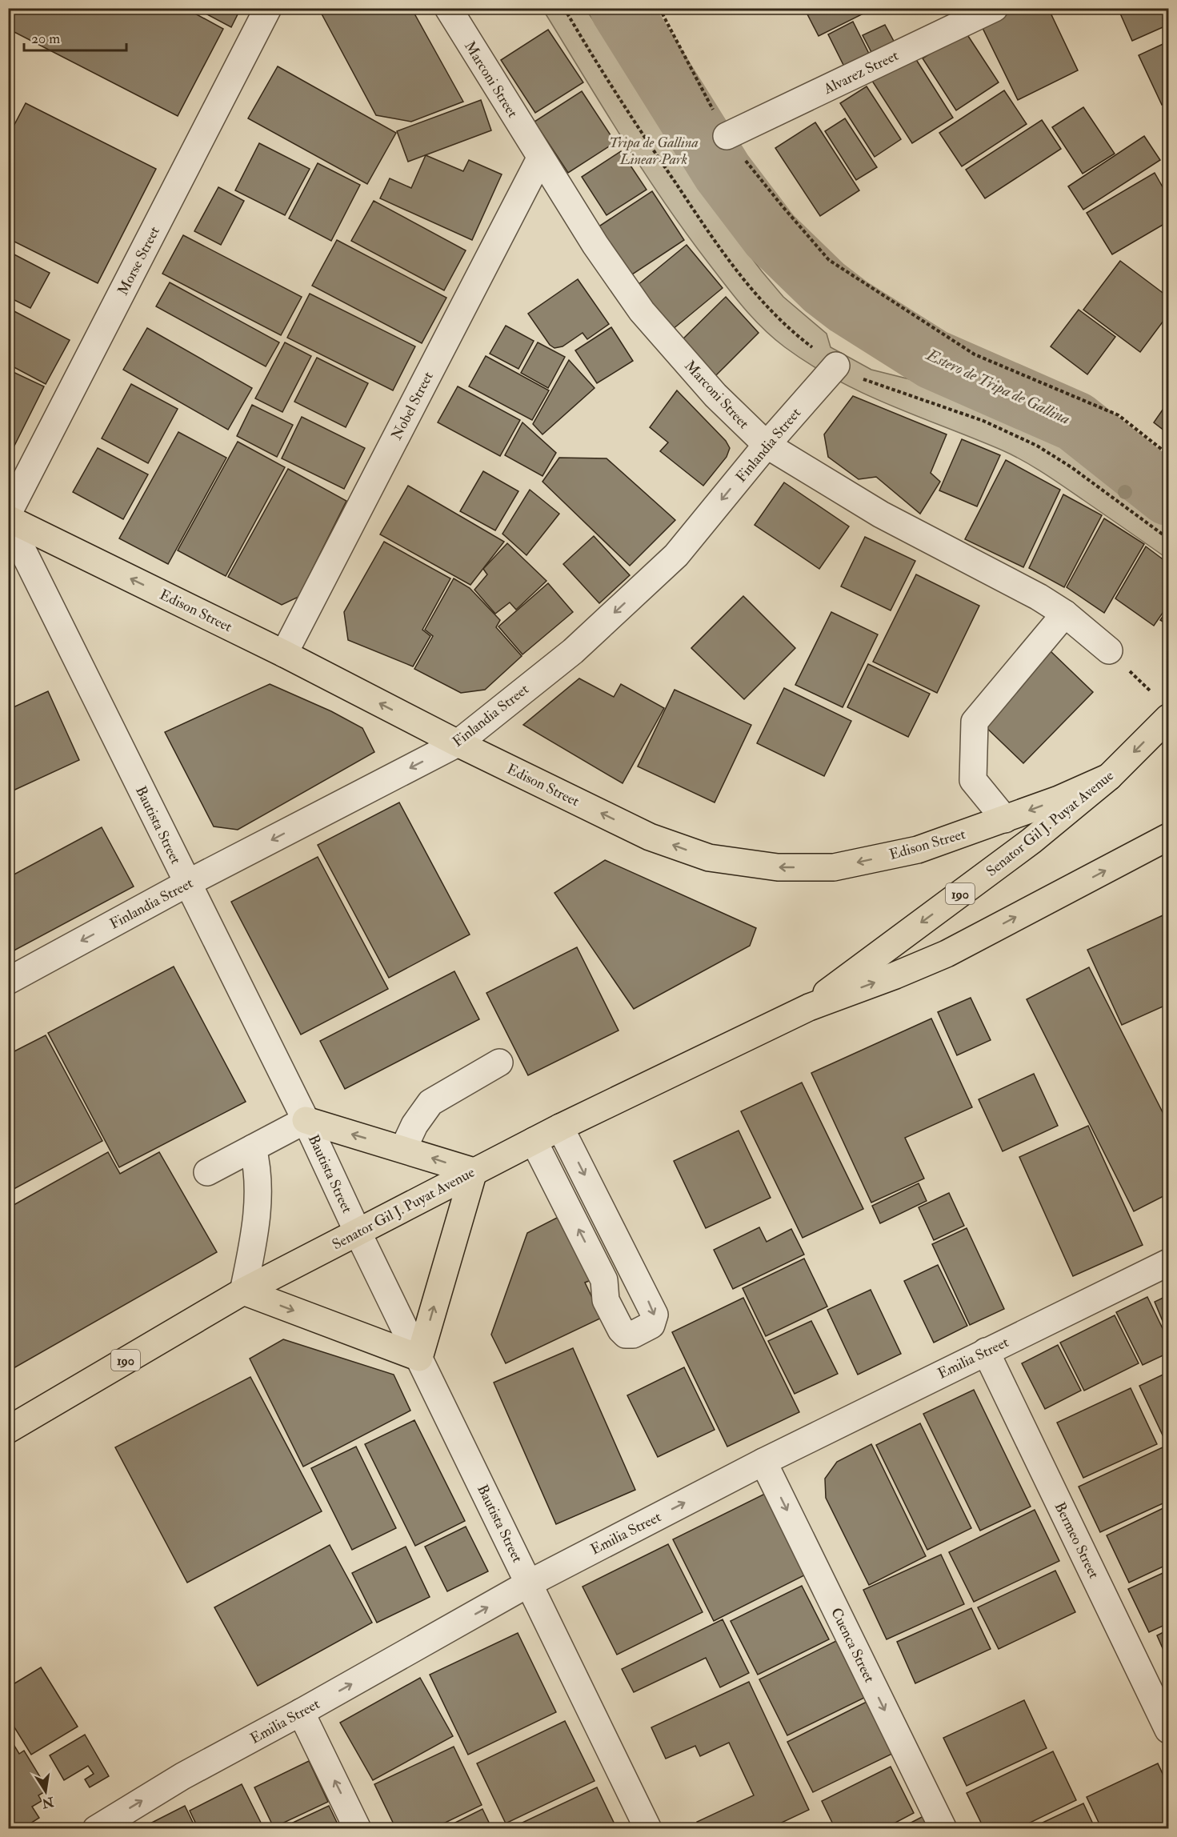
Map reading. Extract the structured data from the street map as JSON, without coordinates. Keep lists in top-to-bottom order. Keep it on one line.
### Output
{"streets":{"main road":["Edison Street","Senator Gil J. Puyat Avenue","190"],"street":["Alvarez Street","Marconi Street","Morse Street","Nobel Street","Finlandia Street","Bautista Street","Emilia Street","Bermeo Street","Cuenca Street"]},"crossings":[["Marconi Street","Nobel Street"],["Marconi Street","Finlandia Street"],["Nobel Street","Edison Street"],["Finlandia Street","Edison Street"],["Finlandia Street","Bautista Street"],["Edison Street","Senator Gil J. Puyat Avenue"],["Edison Street","Bautista Street"],["Senator Gil J. Puyat Avenue","Bautista Street"],["Bautista Street","Emilia Street"],["Emilia Street","Bermeo Street"],["Emilia Street","Cuenca Street"]],"one_way":["Finlandia Street","Edison Street","Emilia Street","Cuenca Street"],"water":["Estero de Tripa de Gallina"],"parks":["Tripa de Gallina Linear Park"],"scale_bar":"20 m","north":"bottom"}
